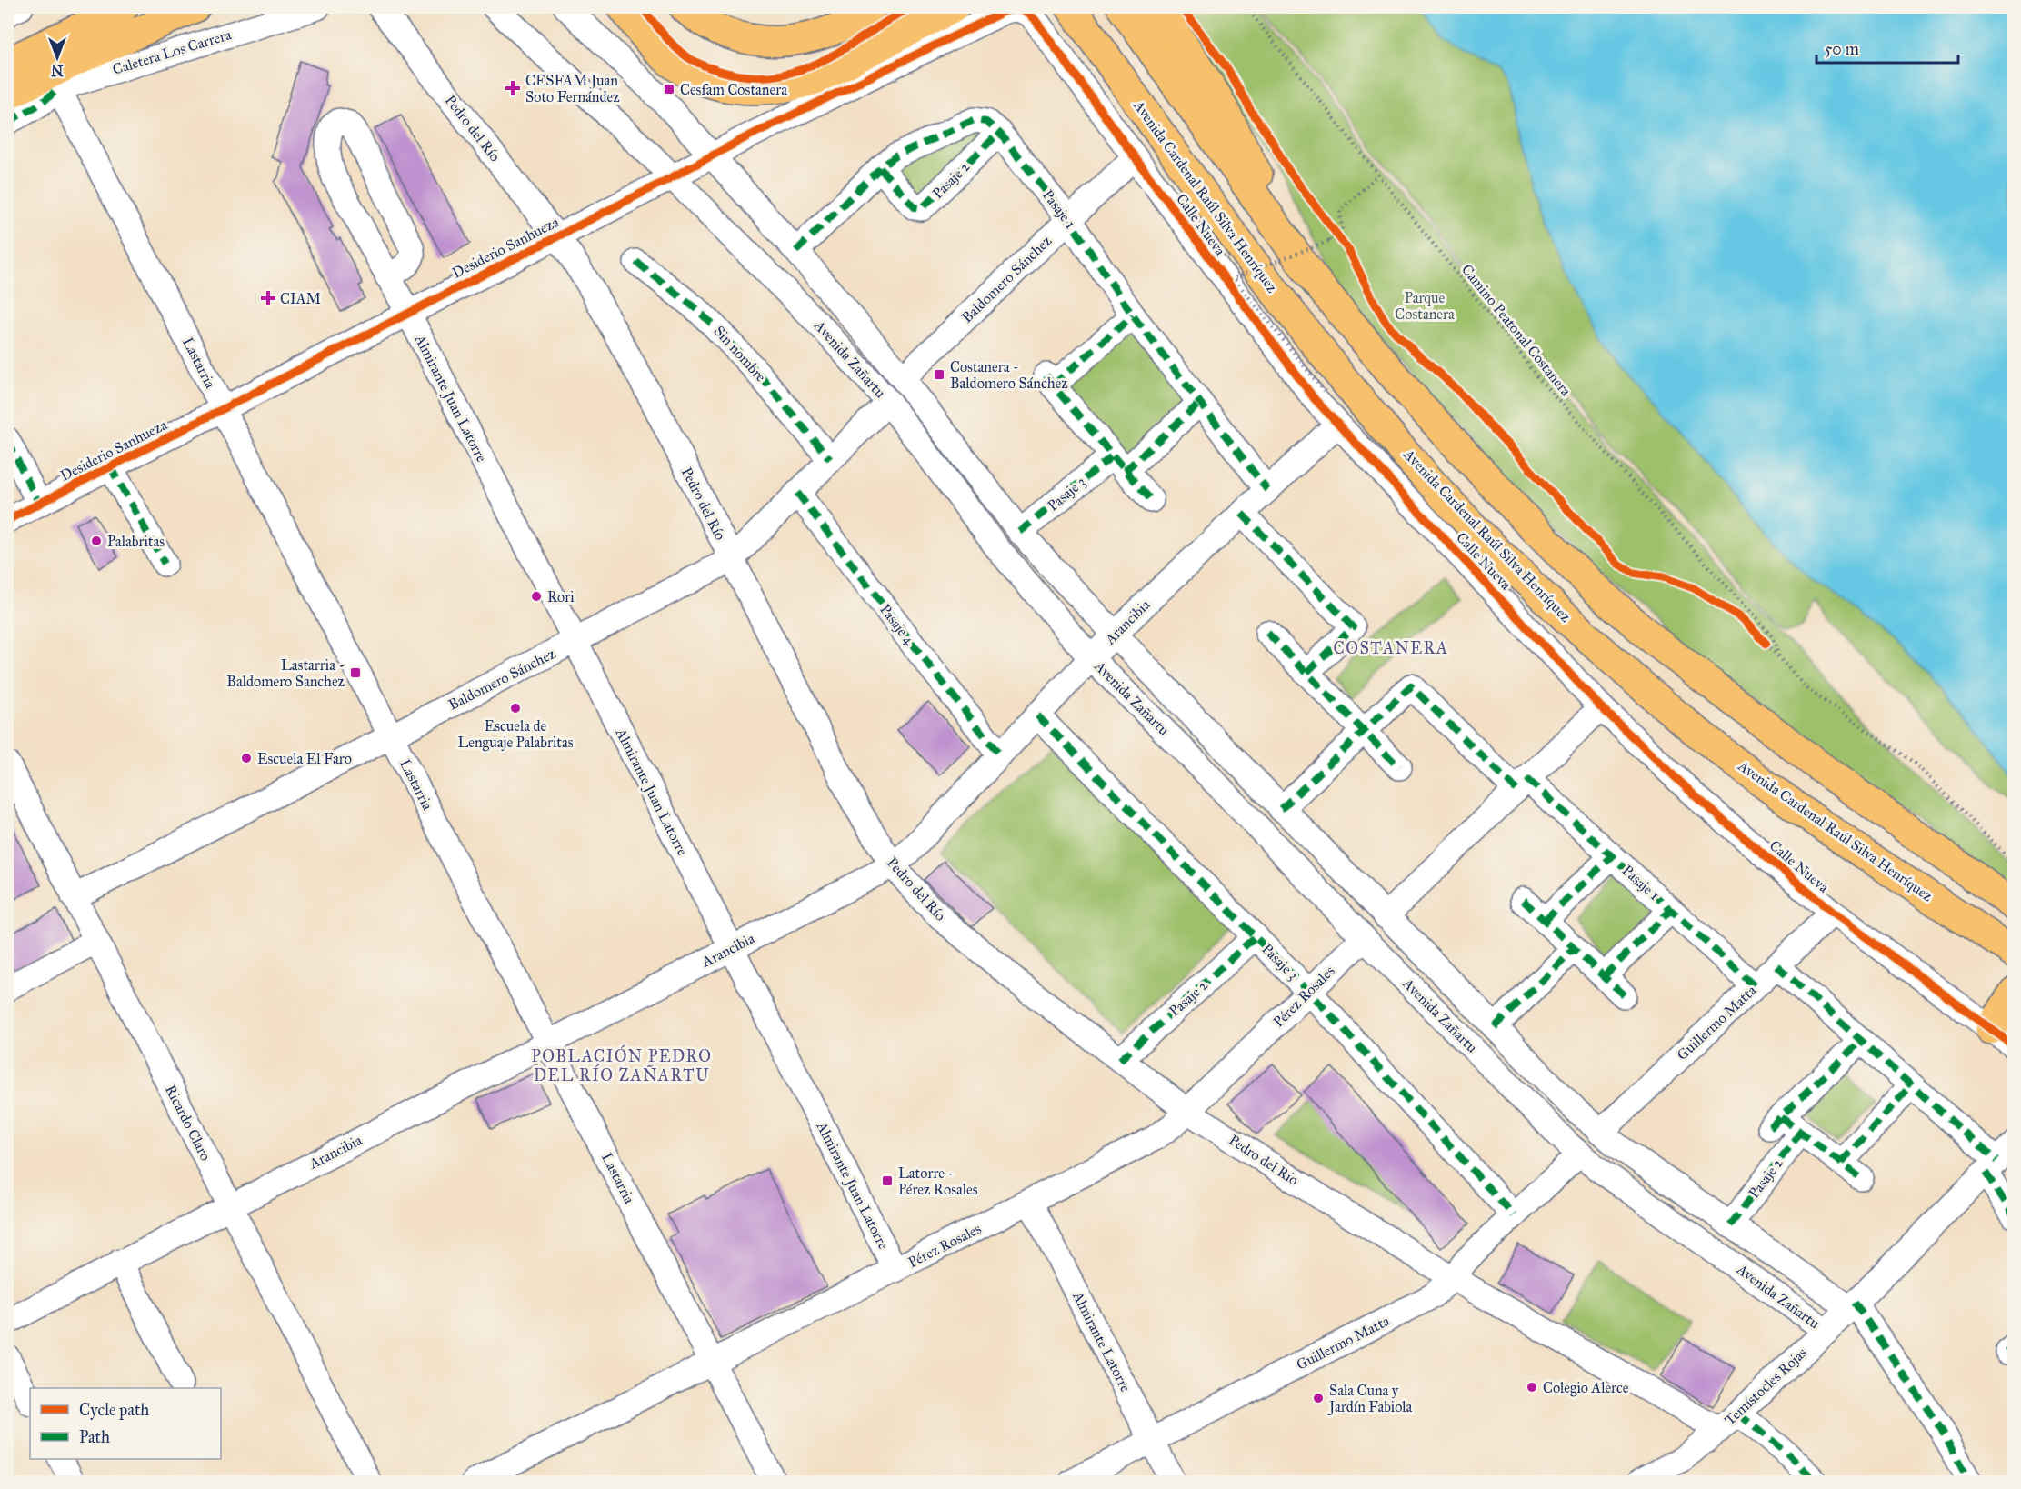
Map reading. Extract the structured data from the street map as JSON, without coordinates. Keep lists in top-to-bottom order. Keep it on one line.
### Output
{"streets":{"main road":["Avenida Cardenal Raúl Silva Henríquez"],"street":["Caletera Los Carrera","Pedro del Río","Pasaje 2","Pasaje 1","Calle Nueva","Desiderio Sanhueza","Baldomero Sánchez","Sin nombre","Avenida Zañartu","Lastarria","Almirante Juan Latorre","Pasaje 3","Arancibia","Pasaje 4","Pérez Rosales","Guillermo Matta","Ricardo Claro","Almirante Latorre","Temístocles Rojas"],"path":["Camino Peatonal Costanera"]},"crossings":[["Caletera Los Carrera","Lastarria"],["Pedro del Río","Pasaje 2"],["Pedro del Río","Desiderio Sanhueza"],["Pedro del Río","Baldomero Sánchez"],["Pedro del Río","Arancibia"],["Pedro del Río","Pérez Rosales"],["Pedro del Río","Guillermo Matta"],["Pedro del Río","Temístocles Rojas"],["Pasaje 2","Pasaje 1"],["Pasaje 2","Avenida Zañartu"],["Pasaje 2","Pasaje 3"],["Pasaje 1","Baldomero Sánchez"],["Pasaje 1","Avenida Zañartu"],["Pasaje 1","Arancibia"],["Pasaje 1","Guillermo Matta"],["Calle Nueva","Desiderio Sanhueza"],["Calle Nueva","Baldomero Sánchez"],["Calle Nueva","Arancibia"],["Calle Nueva","Guillermo Matta"],["Desiderio Sanhueza","Avenida Zañartu"],["Desiderio Sanhueza","Lastarria"],["Desiderio Sanhueza","Almirante Juan Latorre"],["Baldomero Sánchez","Sin nombre"],["Baldomero Sánchez","Avenida Zañartu"],["Baldomero Sánchez","Lastarria"],["Baldomero Sánchez","Almirante Juan Latorre"],["Baldomero Sánchez","Pasaje 4"],["Baldomero Sánchez","Ricardo Claro"],["Avenida Zañartu","Pasaje 3"],["Avenida Zañartu","Arancibia"],["Avenida Zañartu","Pérez Rosales"],["Avenida Zañartu","Guillermo Matta"],["Avenida Zañartu","Temístocles Rojas"],["Lastarria","Arancibia"],["Lastarria","Pérez Rosales"],["Almirante Juan Latorre","Arancibia"],["Almirante Juan Latorre","Pérez Rosales"],["Pasaje 3","Arancibia"],["Pasaje 3","Pérez Rosales"],["Pasaje 3","Guillermo Matta"],["Arancibia","Pasaje 4"],["Arancibia","Ricardo Claro"],["Pérez Rosales","Almirante Latorre"],["Guillermo Matta","Almirante Latorre"]],"districts":["COSTANERA","POBLACIÓN PEDRO DEL RÍO ZAÑARTU"],"parks":["Parque Costanera"],"places":{"health":["CESFAM Juan Soto Fernández","CIAM"],"transit":["Cesfam Costanera","Costanera - Baldomero Sánchez","Lastarria - Baldomero Sanchez","Latorre - Pérez Rosales"],"other":["Palabritas","Rori","Escuela de Lenguaje Palabritas","Escuela El Faro","Colegio Alerce","Sala Cuna y Jardín Fabiola"]},"legend":["Cycle path","Path"],"scale_bar":"50 m","north":"bottom"}
